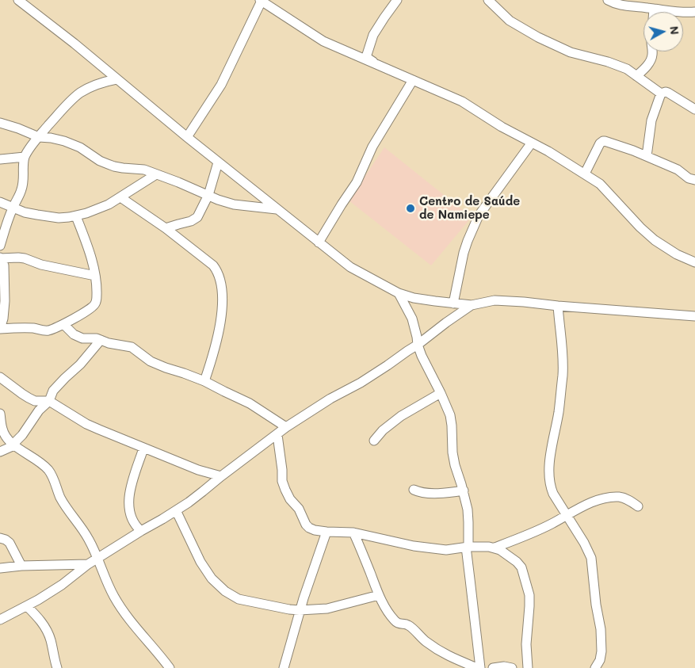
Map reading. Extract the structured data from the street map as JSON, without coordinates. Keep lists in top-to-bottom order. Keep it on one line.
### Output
{"places":["Centro de Saúde de Namiepe"],"north":"right"}
